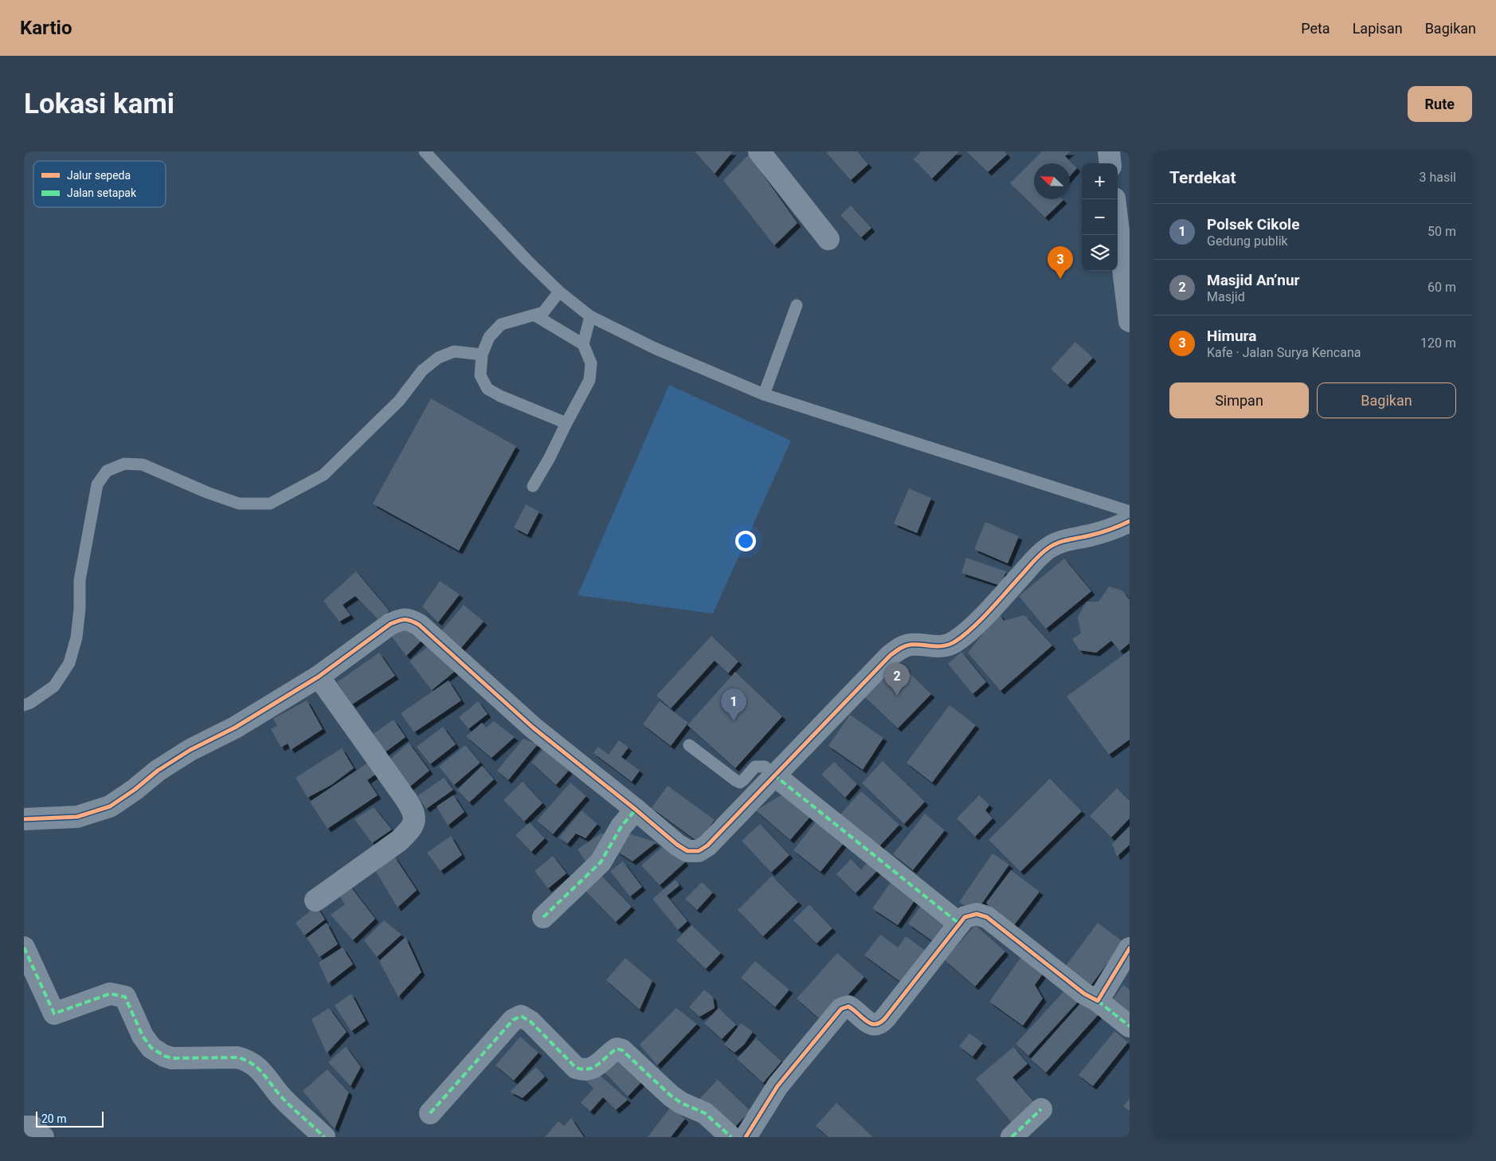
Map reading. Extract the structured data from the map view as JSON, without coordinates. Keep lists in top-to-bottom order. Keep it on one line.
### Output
{"legend":["Jalur sepeda","Jalan setapak"],"scale_bar":"20 m","north":"top left","page":{"header":"Kartio","nav":["Peta","Lapisan","Bagikan"],"buttons":["Rute",["Simpan","Bagikan"]],"title":"Lokasi kami","heading":["Terdekat","3 hasil"],"map_buttons":["+","−"],"list":[{"mark":"1","name":"Polsek Cikole","note":"Gedung publik","value":"50 m"},{"mark":"2","name":"Masjid An’nur","note":"Masjid","value":"60 m"},{"mark":"3","name":"Himura","note":"Kafe · Jalan Surya Kencana","value":"120 m"}],"pins":["3","2","1"],"scale":"20 m"}}
